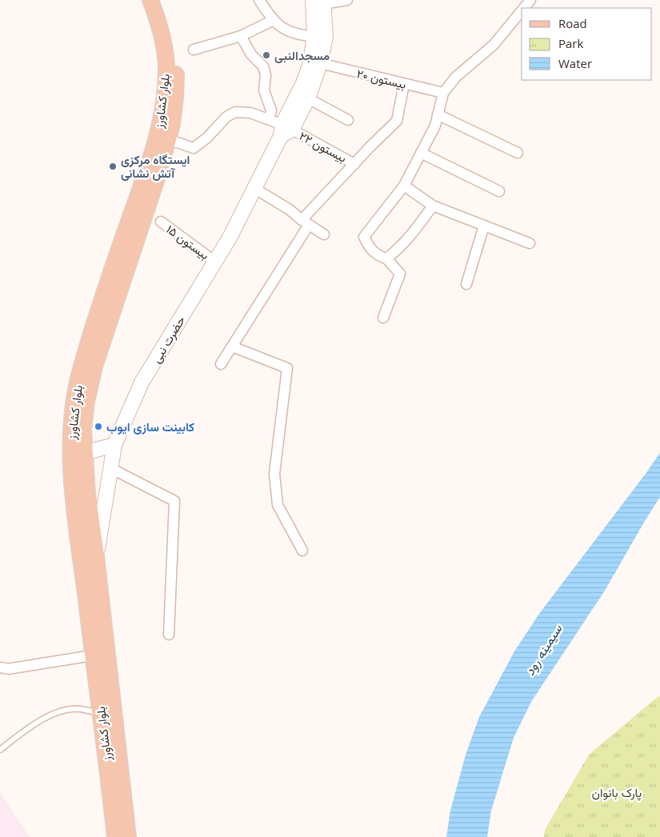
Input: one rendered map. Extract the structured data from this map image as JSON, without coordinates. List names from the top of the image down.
{
  "streets": {
    "main road": ["بلوار کشاورز"],
    "street": [
      "بیستون ۲۰",
      "بیستون ۲۲",
      "بیستون ۱۵",
      "حضرت نبی"
    ]
  },
  "crossings": [
    ["بلوار کشاورز", "بیستون ۲۲"],
    ["بلوار کشاورز", "حضرت نبی"],
    ["بیستون ۲۲", "حضرت نبی"],
    ["بیستون ۱۵", "حضرت نبی"]
  ],
  "water": ["سیمینه رود"],
  "parks": ["پارک بانوان"],
  "places": ["مسجدالنبی", "ایستگاه مرکزی آتش نشانی", "کابینت سازی ایوب"],
  "legend": ["Road", "Park", "Water"]
}
